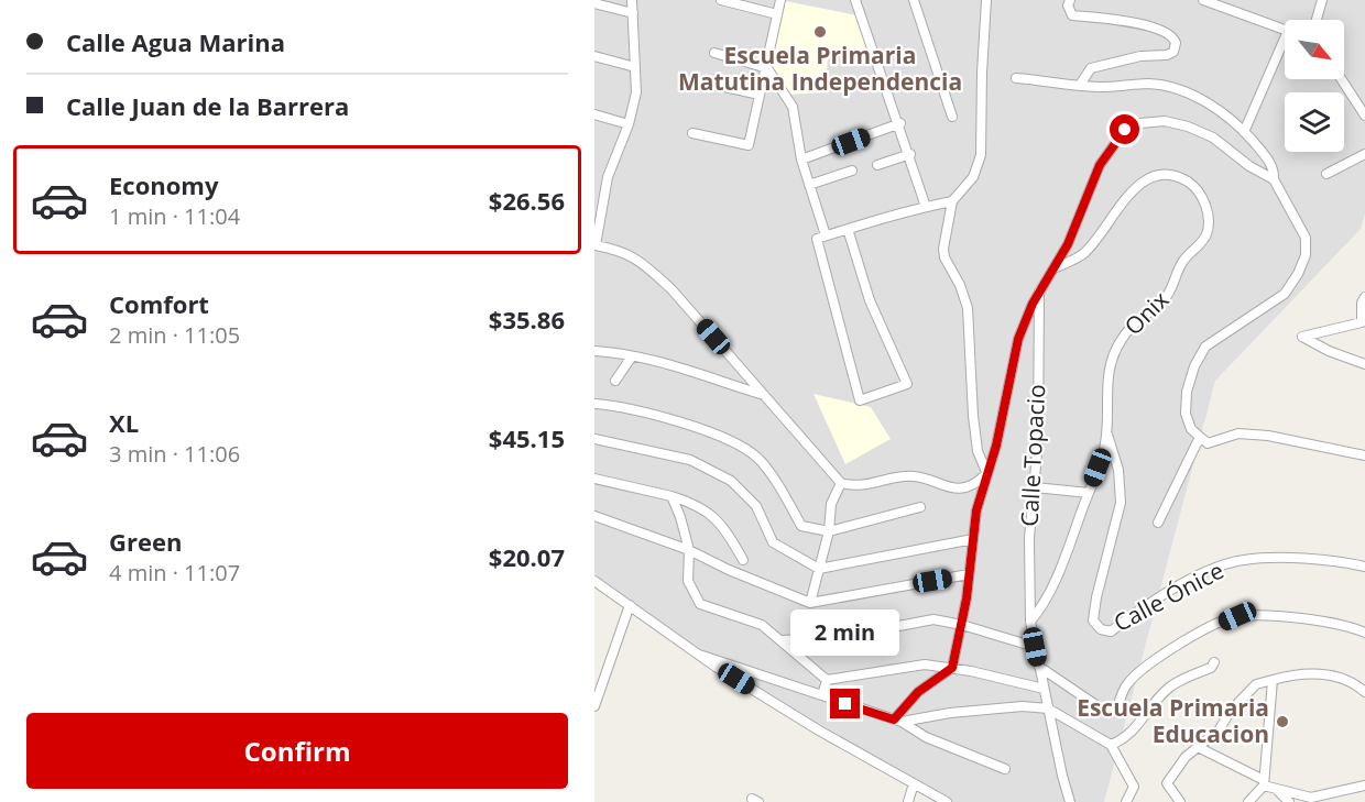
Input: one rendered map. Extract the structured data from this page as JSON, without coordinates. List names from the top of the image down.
{
  "streets": {
    "street": ["Onix", "Calle Topacio", "Calle Ónice"]
  },
  "crossings": [
    ["Onix", "Calle Topacio"],
    ["Onix", "Calle Ónice"]
  ],
  "places": ["Escuela Primaria Matutina Independencia", "Escuela Primaria Educacion"],
  "north": "bottom right",
  "page": {
    "banner": ["Calle Agua Marina", "Calle Juan de la Barrera"],
    "list": [
      {
        "name": "Economy",
        "note": "1 min · 11:04",
        "value": "$26.56"
      },
      {
        "name": "Comfort",
        "note": "2 min · 11:05",
        "value": "$35.86"
      },
      {
        "name": "XL",
        "note": "3 min · 11:06",
        "value": "$45.15"
      },
      {
        "name": "Green",
        "note": "4 min · 11:07",
        "value": "$20.07"
      }
    ],
    "bubble": "2 min",
    "buttons": "Confirm"
  }
}
